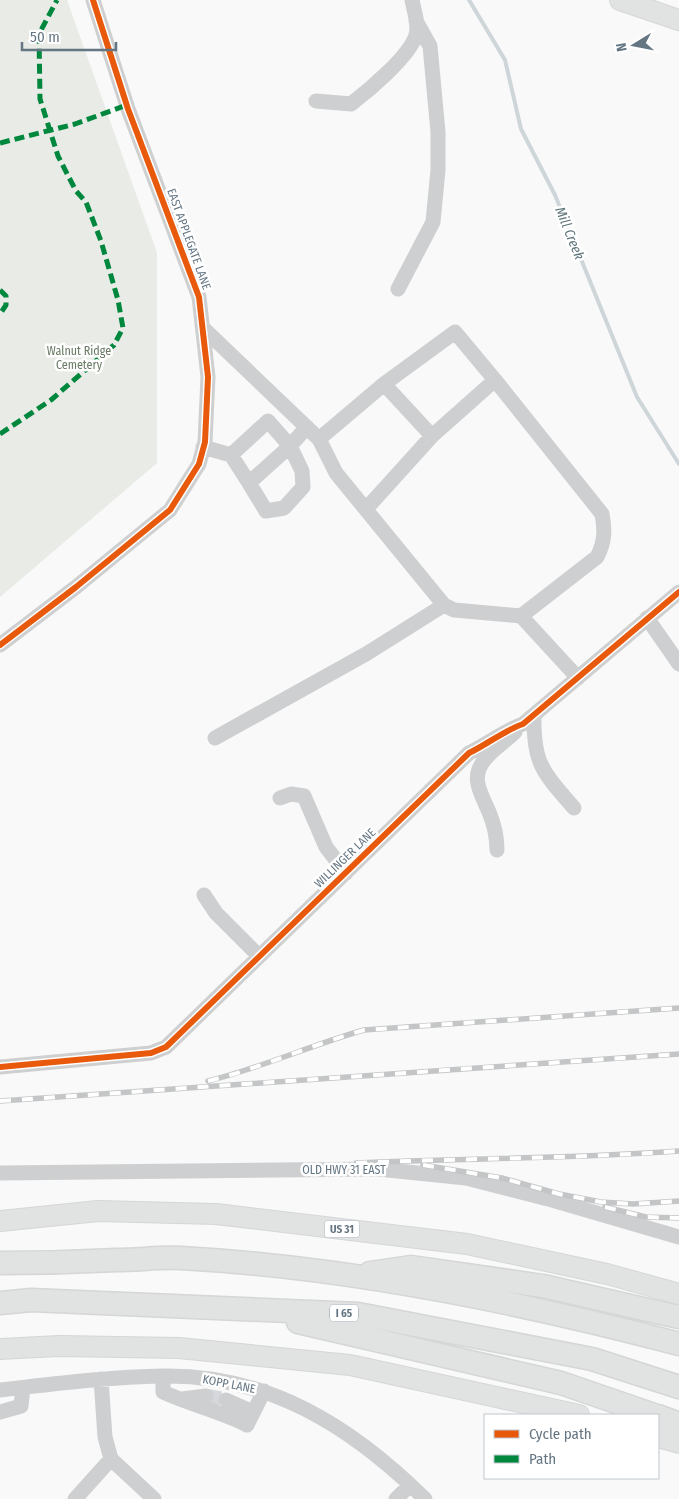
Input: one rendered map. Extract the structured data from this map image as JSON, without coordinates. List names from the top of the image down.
{
  "streets": {
    "highway": ["I 65"],
    "main road": ["US 31"],
    "street": [
      "EAST APPLEGATE LANE",
      "WILLINGER LANE",
      "OLD HWY 31 EAST",
      "KOPP LANE"
    ]
  },
  "water": ["Mill Creek"],
  "parks": ["Walnut Ridge Cemetery"],
  "legend": ["Cycle path", "Path"],
  "scale_bar": "50 m",
  "north": "left"
}
